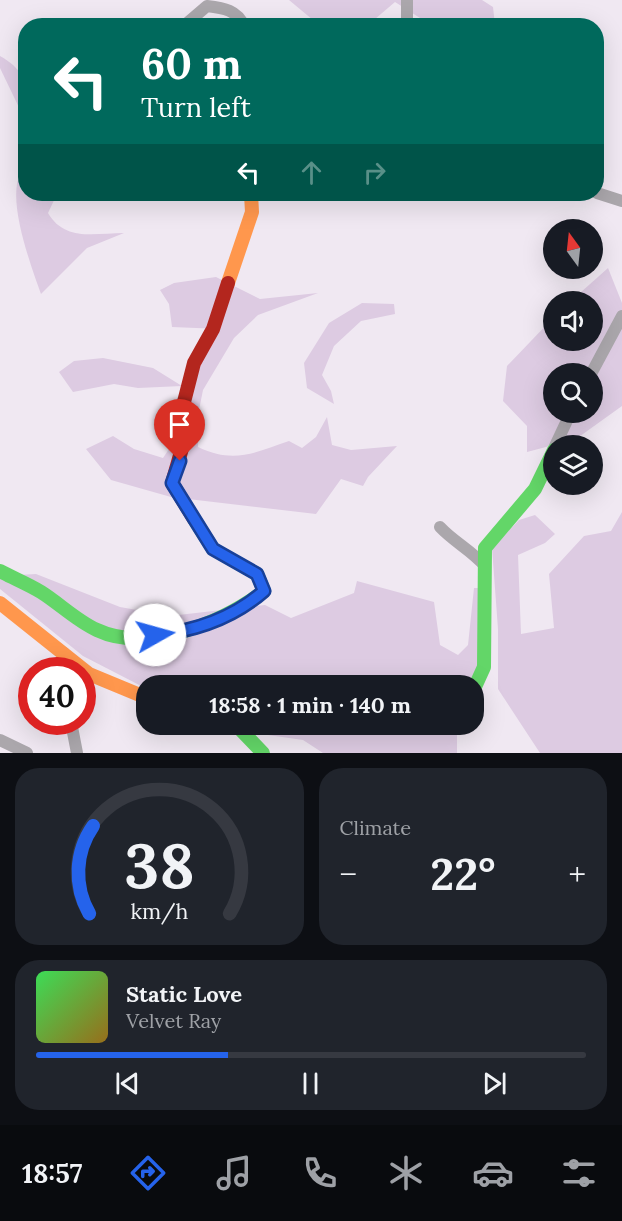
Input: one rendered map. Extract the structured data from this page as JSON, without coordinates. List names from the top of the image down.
{
  "north": "top",
  "page": {
    "turn": ["60 m", "Turn left"],
    "limit": "40",
    "trip": "18:58 · 1 min · 140 m",
    "tile": "Climate",
    "heat": ["−", "22°", "+"],
    "song": ["Static Love", "Velvet Ray"],
    "tabs": "18:57",
    "gauge": ["38", "km/h"]
  }
}
